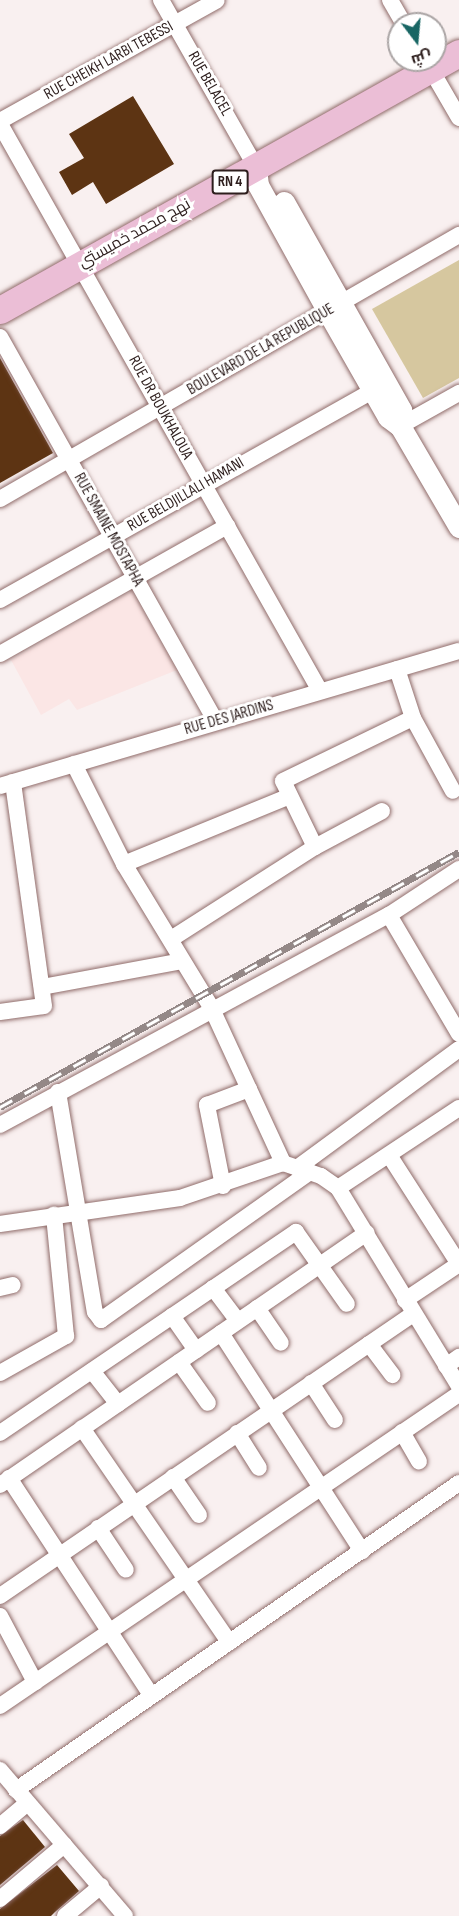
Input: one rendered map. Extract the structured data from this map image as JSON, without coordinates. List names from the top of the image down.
{
  "streets": {
    "main road": ["RN 4", "نهج محمد خميستي"],
    "street": [
      "RUE CHEIKH LARBI TEBESSI",
      "RUE BELACEL",
      "BOULEVARD DE LA REPUBLIQUE",
      "RUE DR BOUKHALOUA",
      "RUE BELDJILLALI HAMANI",
      "RUE SMAINE MOSTAPHA",
      "RUE DES JARDINS"
    ]
  },
  "crossings": [
    ["RUE CHEIKH LARBI TEBESSI", "RUE BELACEL"],
    ["RUE CHEIKH LARBI TEBESSI", "RUE DR BOUKHALOUA"],
    ["RUE BELACEL", "نهج محمد خميستي"],
    ["نهج محمد خميستي", "RUE DR BOUKHALOUA"],
    ["BOULEVARD DE LA REPUBLIQUE", "RUE DR BOUKHALOUA"],
    ["BOULEVARD DE LA REPUBLIQUE", "RUE SMAINE MOSTAPHA"],
    ["RUE DR BOUKHALOUA", "RUE BELDJILLALI HAMANI"],
    ["RUE DR BOUKHALOUA", "RUE DES JARDINS"],
    ["RUE BELDJILLALI HAMANI", "RUE SMAINE MOSTAPHA"],
    ["RUE SMAINE MOSTAPHA", "RUE DES JARDINS"]
  ],
  "north": "bottom"
}
